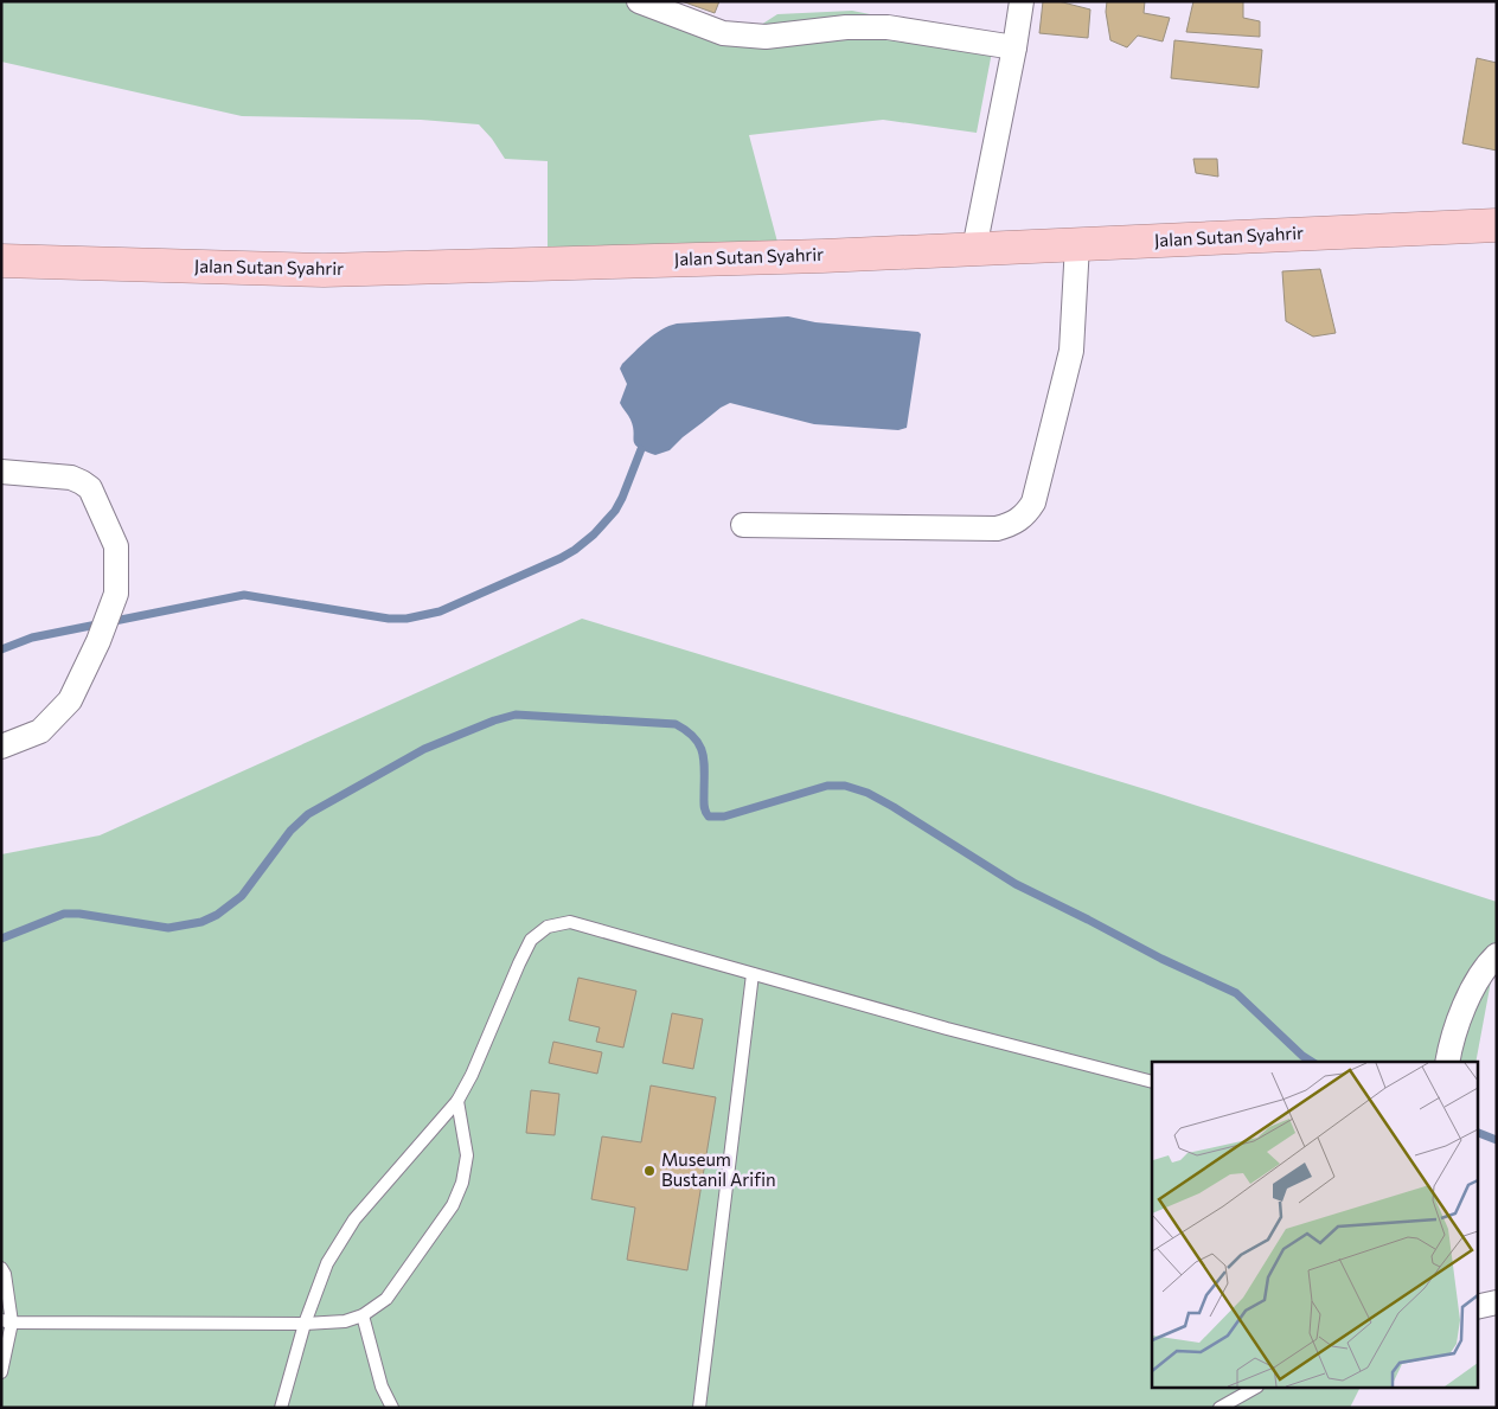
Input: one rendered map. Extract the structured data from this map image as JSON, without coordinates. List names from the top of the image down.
{
  "streets": {
    "highway": ["Jalan Sutan Syahrir"]
  },
  "places": ["Museum Bustanil Arifin"]
}
